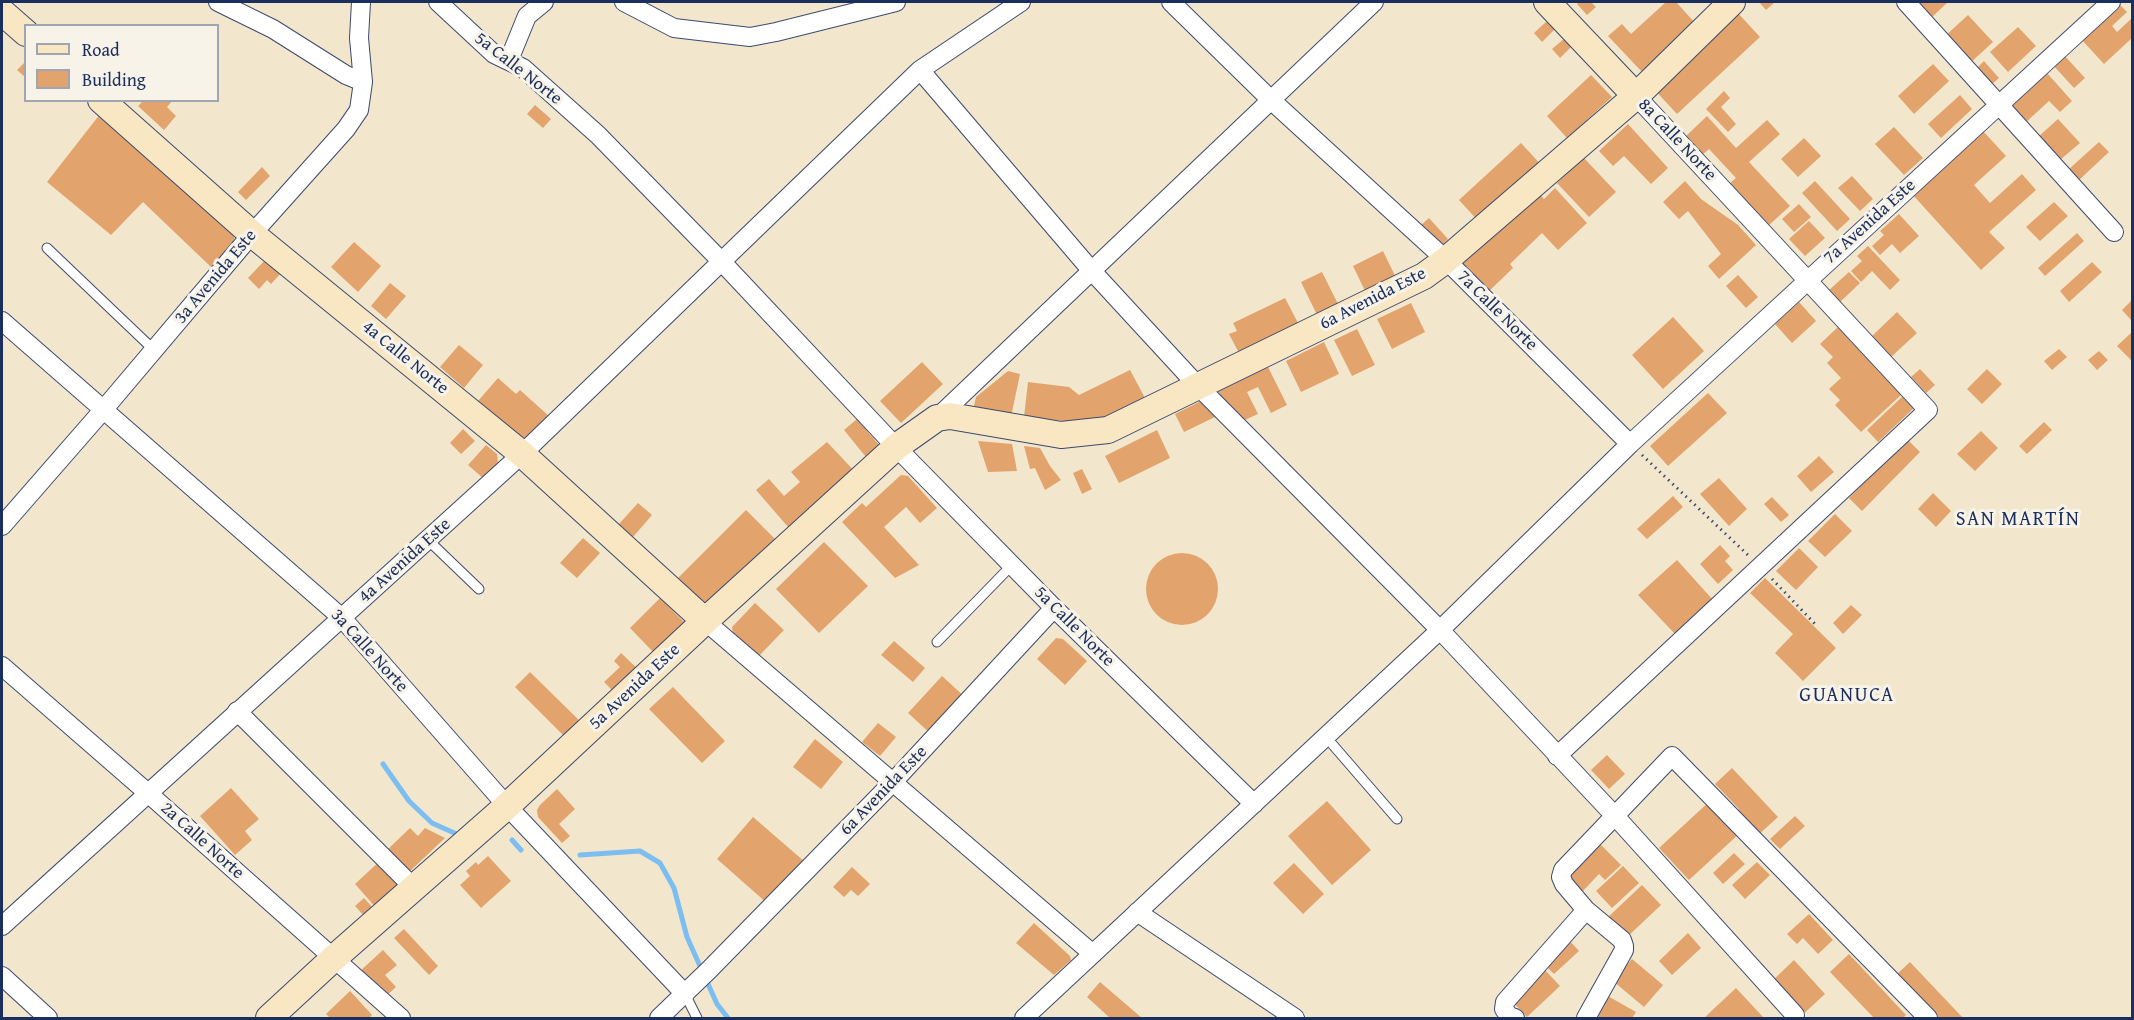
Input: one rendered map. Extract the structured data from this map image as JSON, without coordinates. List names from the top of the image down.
{
  "streets": {
    "street": [
      "5a Calle Norte",
      "8a Calle Norte",
      "7a Avenida Este",
      "3a Avenida Este",
      "6a Avenida Este",
      "7a Calle Norte",
      "4a Calle Norte",
      "4a Avenida Este",
      "3a Calle Norte",
      "5a Avenida Este",
      "2a Calle Norte"
    ]
  },
  "crossings": [
    ["5a Calle Norte", "7a Avenida Este"],
    ["5a Calle Norte", "6a Avenida Este"],
    ["5a Calle Norte", "4a Avenida Este"],
    ["5a Calle Norte", "5a Avenida Este"],
    ["8a Calle Norte", "7a Avenida Este"],
    ["8a Calle Norte", "6a Avenida Este"],
    ["7a Avenida Este", "7a Calle Norte"],
    ["3a Avenida Este", "4a Calle Norte"],
    ["3a Avenida Este", "3a Calle Norte"],
    ["6a Avenida Este", "7a Calle Norte"],
    ["6a Avenida Este", "3a Calle Norte"],
    ["6a Avenida Este", "5a Avenida Este"],
    ["4a Calle Norte", "4a Avenida Este"],
    ["4a Calle Norte", "5a Avenida Este"],
    ["4a Avenida Este", "3a Calle Norte"],
    ["4a Avenida Este", "2a Calle Norte"],
    ["3a Calle Norte", "5a Avenida Este"],
    ["5a Avenida Este", "2a Calle Norte"]
  ],
  "districts": ["SAN MARTÍN", "GUANUCA"],
  "legend": ["Road", "Building"]
}
